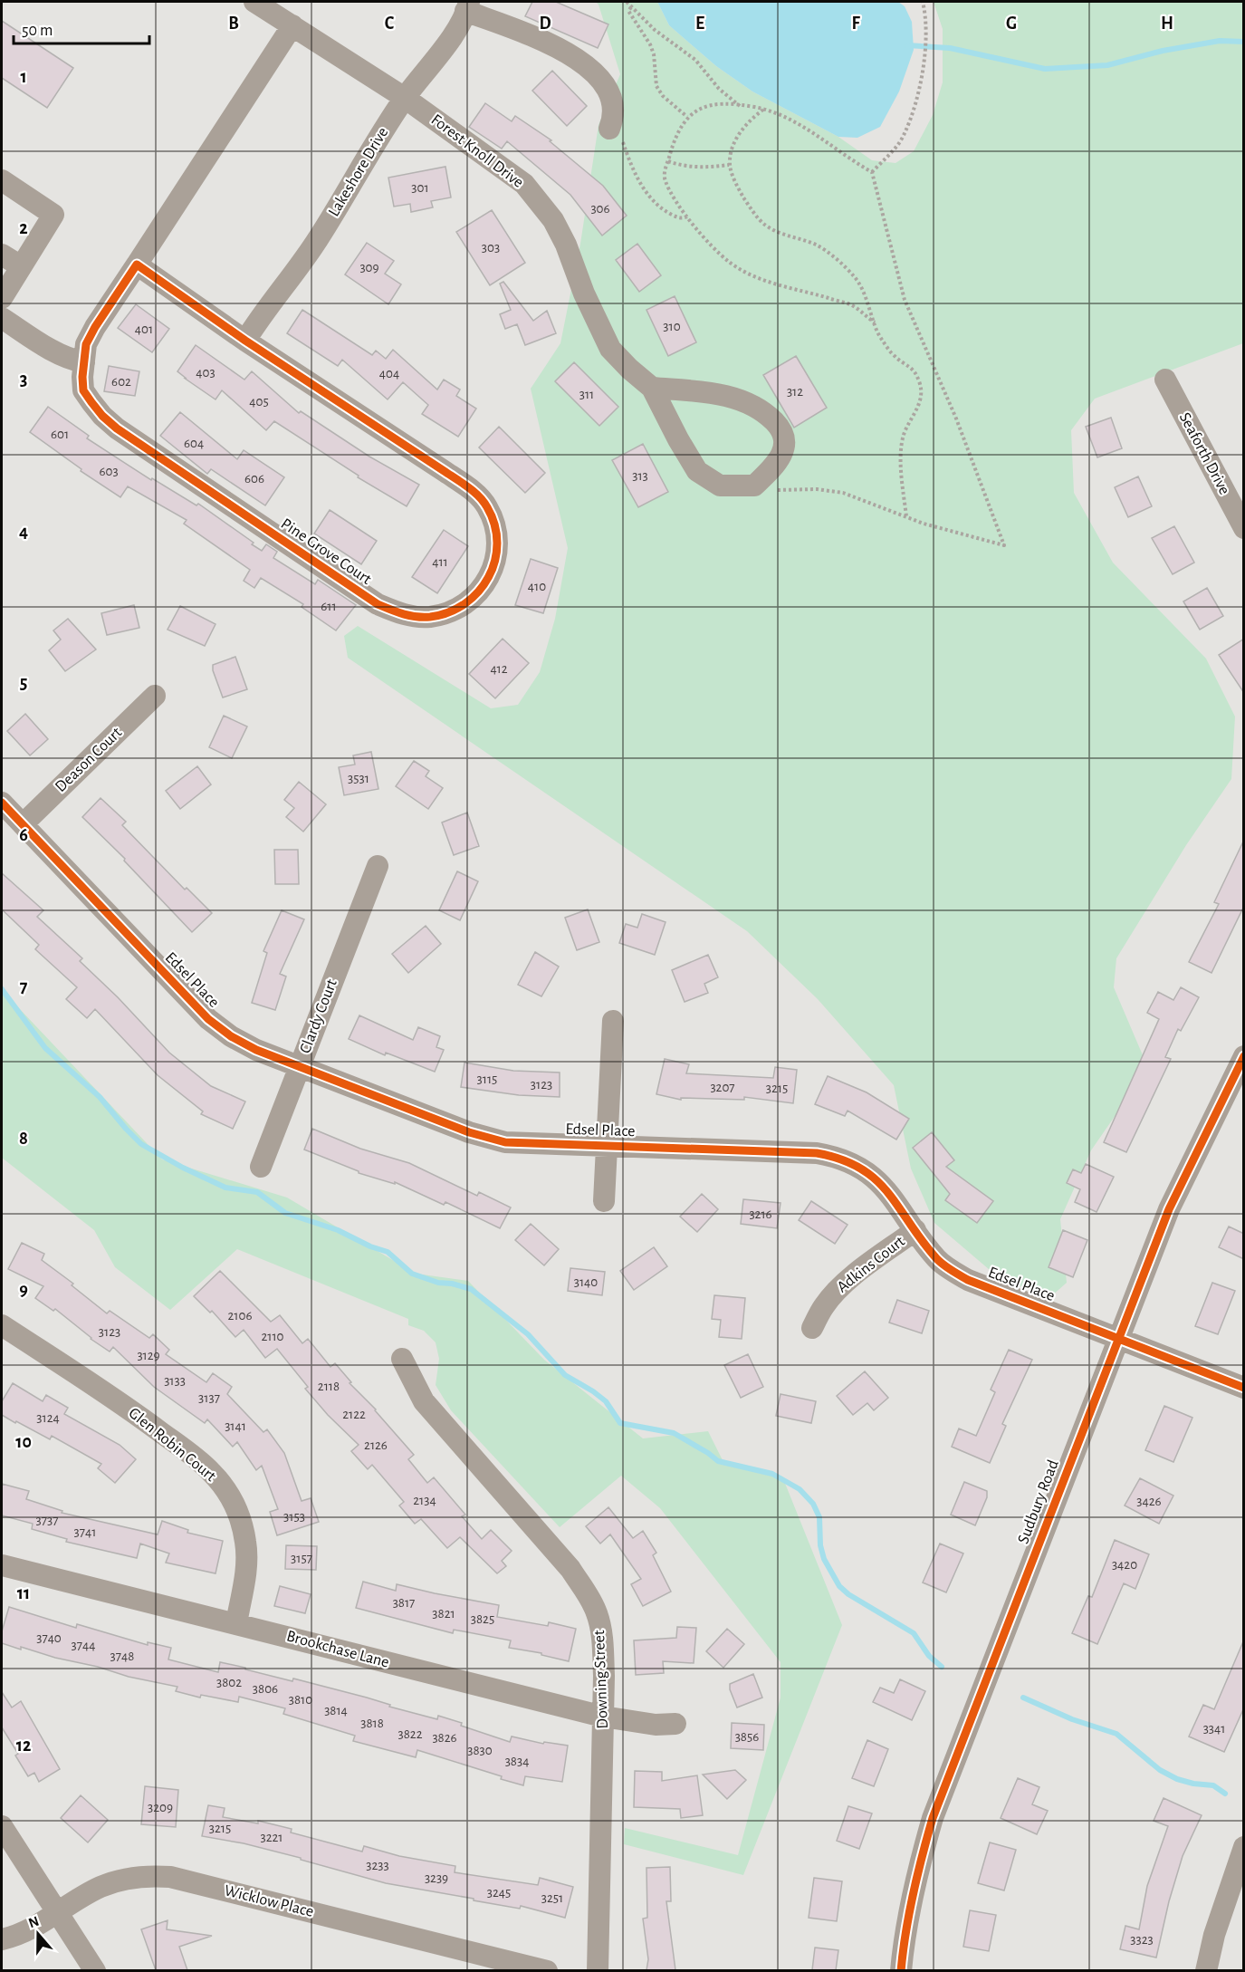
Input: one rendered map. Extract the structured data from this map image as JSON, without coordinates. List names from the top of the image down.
{
  "streets": {
    "street": [
      "Forest Knoll Drive",
      "Lakeshore Drive",
      "Seaforth Drive",
      "Pine Grove Court",
      "Deason Court",
      "Edsel Place",
      "Clardy Court",
      "Adkins Court",
      "Glen Robin Court",
      "Sudbury Road",
      "Brookchase Lane",
      "Downing Street",
      "Wicklow Place"
    ]
  },
  "crossings": [
    ["Forest Knoll Drive", "Lakeshore Drive"],
    ["Lakeshore Drive", "Pine Grove Court"],
    ["Deason Court", "Edsel Place"],
    ["Edsel Place", "Clardy Court"],
    ["Edsel Place", "Adkins Court"],
    ["Edsel Place", "Sudbury Road"],
    ["Glen Robin Court", "Brookchase Lane"],
    ["Brookchase Lane", "Downing Street"]
  ],
  "house_numbers": [
    "301",
    "306",
    "303",
    "309",
    "310",
    "401",
    "403",
    "404",
    "602",
    "312",
    "311",
    "405",
    "601",
    "604",
    "603",
    "313",
    "606",
    "411",
    "410",
    "611",
    "412",
    "3531",
    "3115",
    "3123",
    "3207",
    "3215",
    "3216",
    "3140",
    "2106",
    "3123",
    "2110",
    "3129",
    "3133",
    "2118",
    "3137",
    "2122",
    "3124",
    "3141",
    "2126",
    "2134",
    "3426",
    "3153",
    "3737",
    "3741",
    "3157",
    "3420",
    "3817",
    "3821",
    "3825",
    "3740",
    "3744",
    "3748",
    "3802",
    "3806",
    "3810",
    "3814",
    "3818",
    "3341",
    "3822",
    "3856",
    "3826",
    "3830",
    "3834",
    "3209",
    "3215",
    "3221",
    "3233",
    "3239",
    "3245",
    "3251",
    "3323"
  ],
  "scale_bar": "50 m",
  "north": "top",
  "grid": {
    "columns": [
      "B",
      "C",
      "D",
      "E",
      "F",
      "G",
      "H"
    ],
    "rows": [
      "1",
      "2",
      "3",
      "4",
      "5",
      "6",
      "7",
      "8",
      "9",
      "10",
      "11",
      "12"
    ]
  }
}
